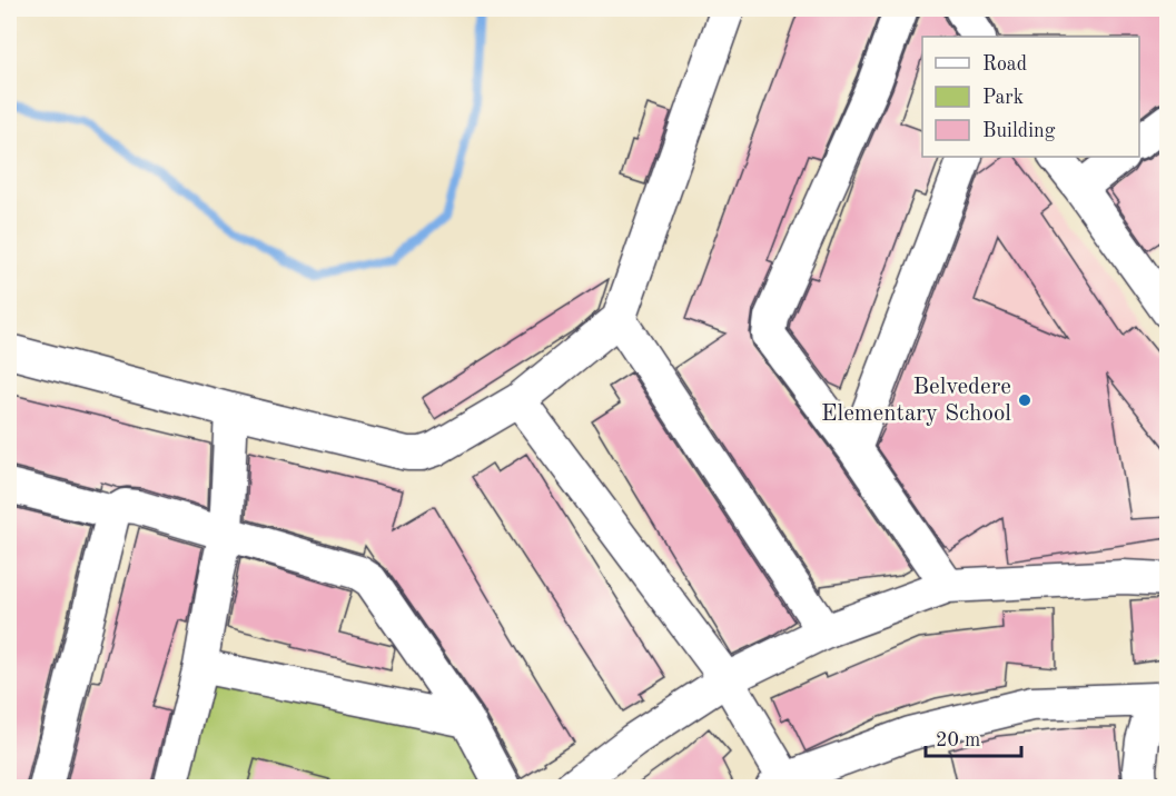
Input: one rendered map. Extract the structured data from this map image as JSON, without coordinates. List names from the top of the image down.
{
  "places": ["Belvedere Elementary School"],
  "legend": ["Road", "Park", "Building"],
  "scale_bar": "20 m"
}
